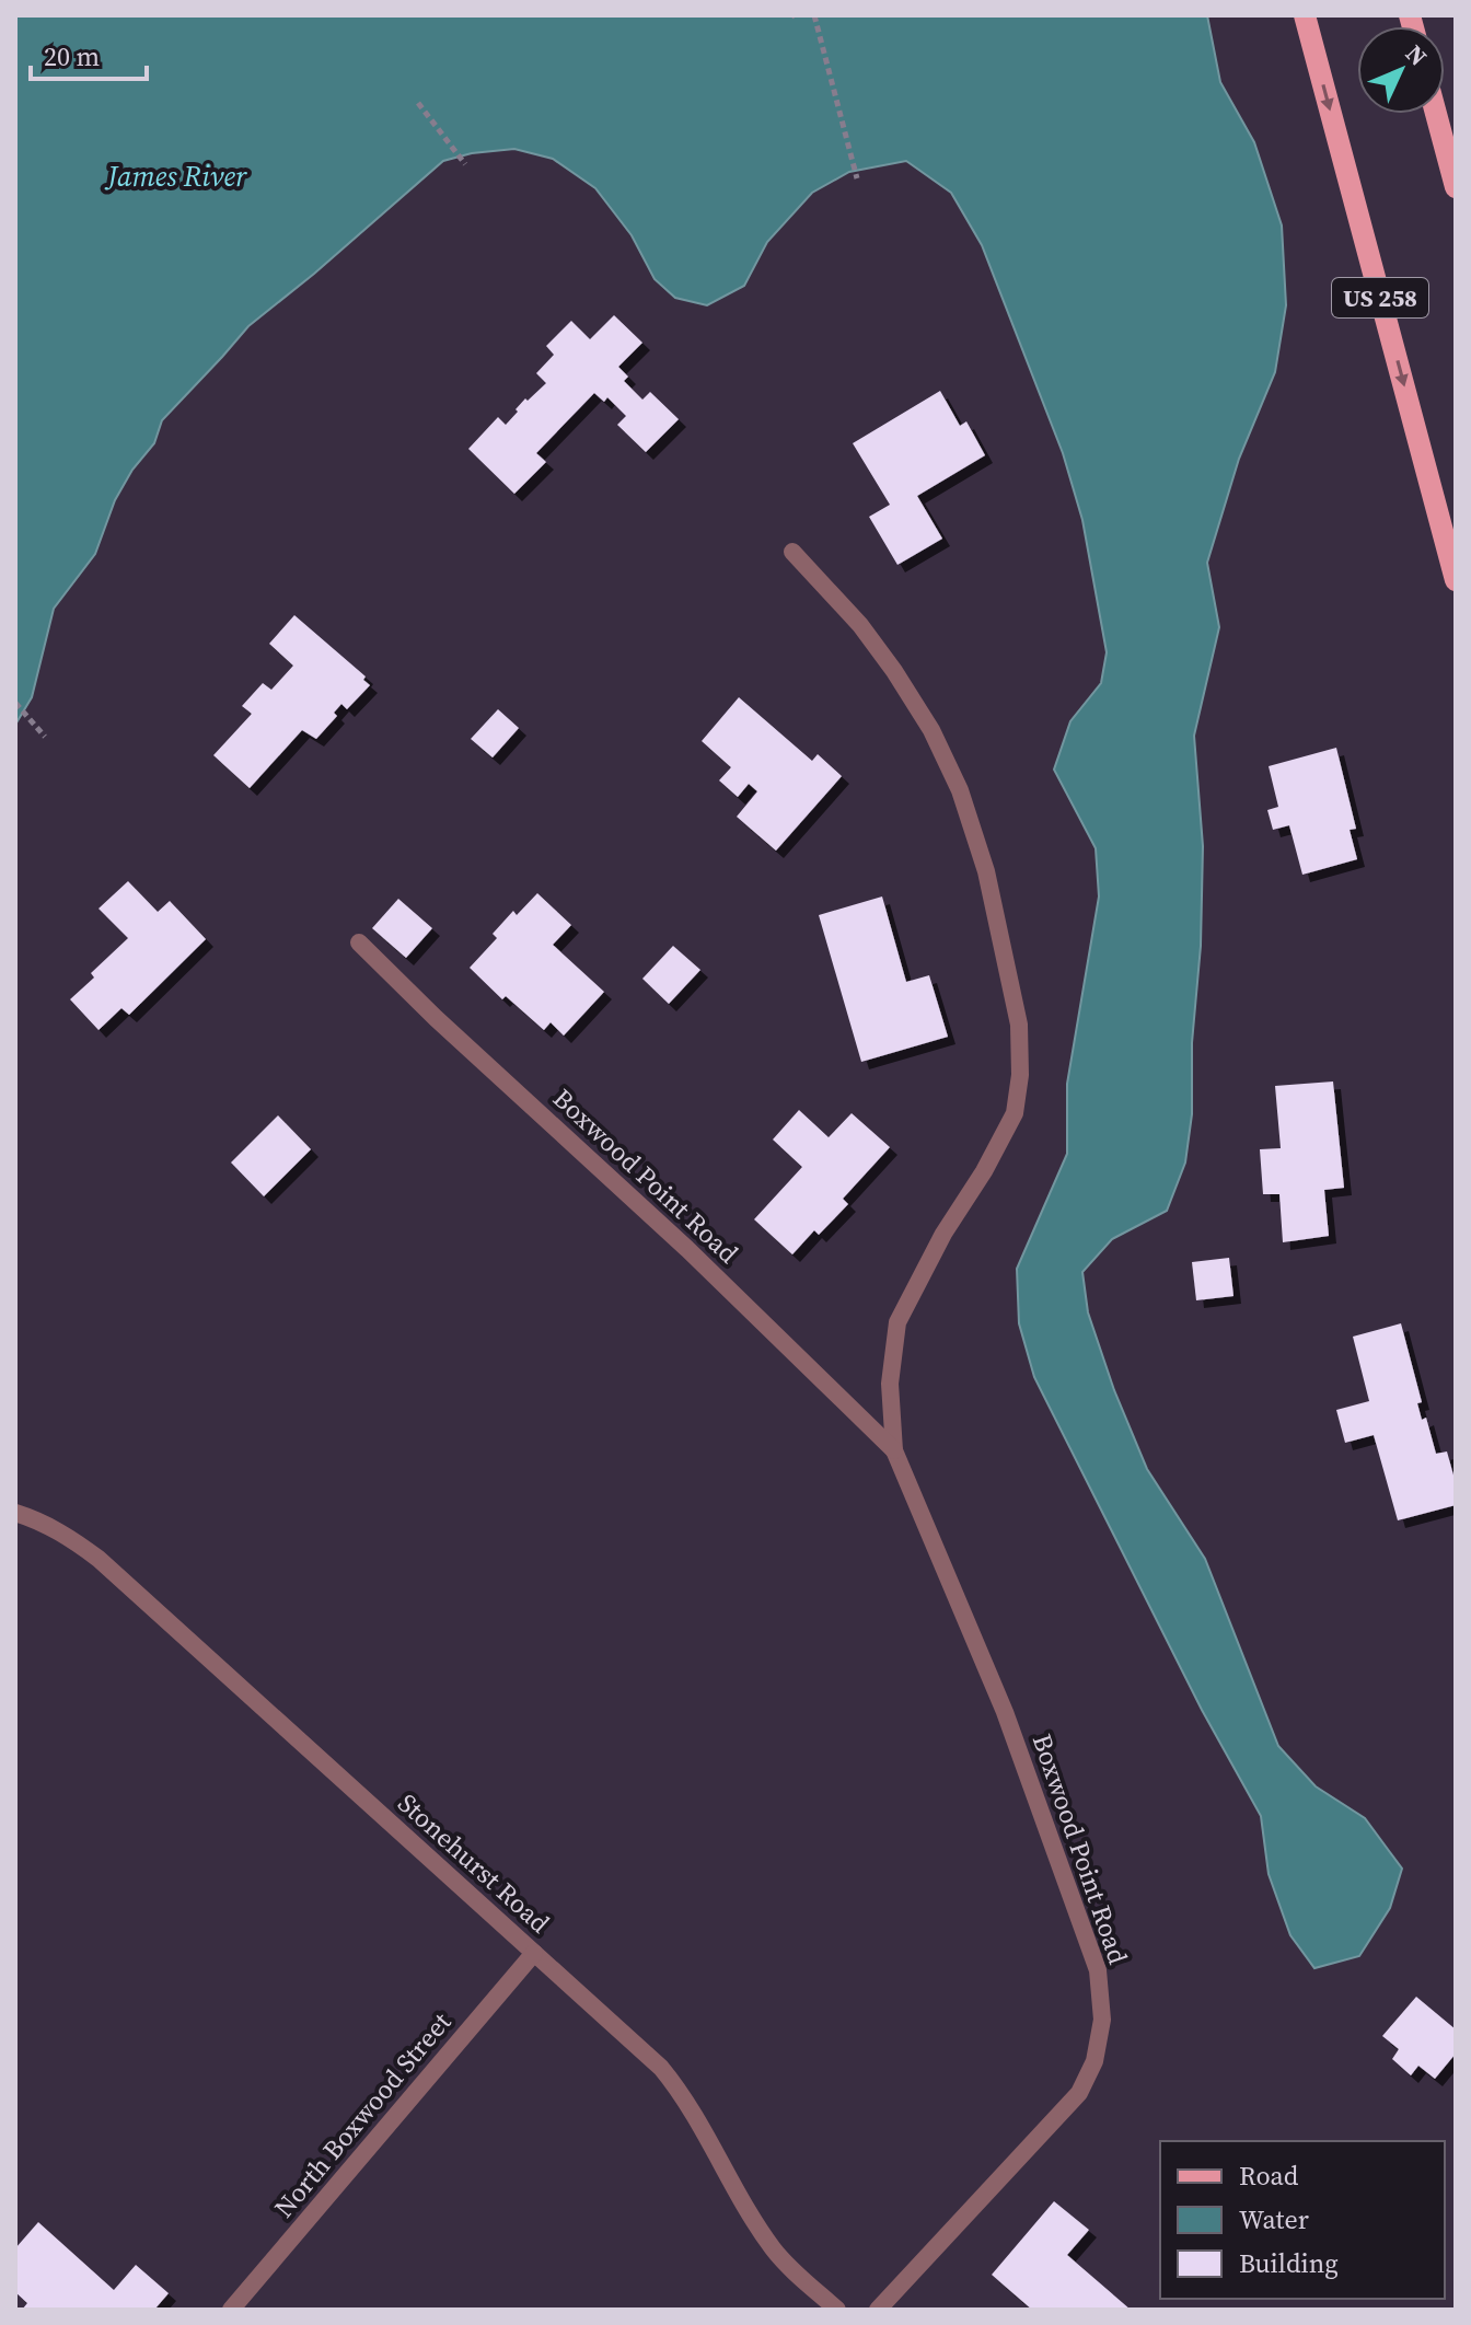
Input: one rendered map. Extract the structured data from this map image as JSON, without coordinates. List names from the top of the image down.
{
  "streets": {
    "main road": ["US 258"],
    "street": ["Boxwood Point Road", "Stonehurst Road", "North Boxwood Street"]
  },
  "crossings": [
    ["Stonehurst Road", "North Boxwood Street"]
  ],
  "water": ["James River"],
  "legend": ["Road", "Water", "Building"],
  "scale_bar": "20 m",
  "north": "top right"
}
